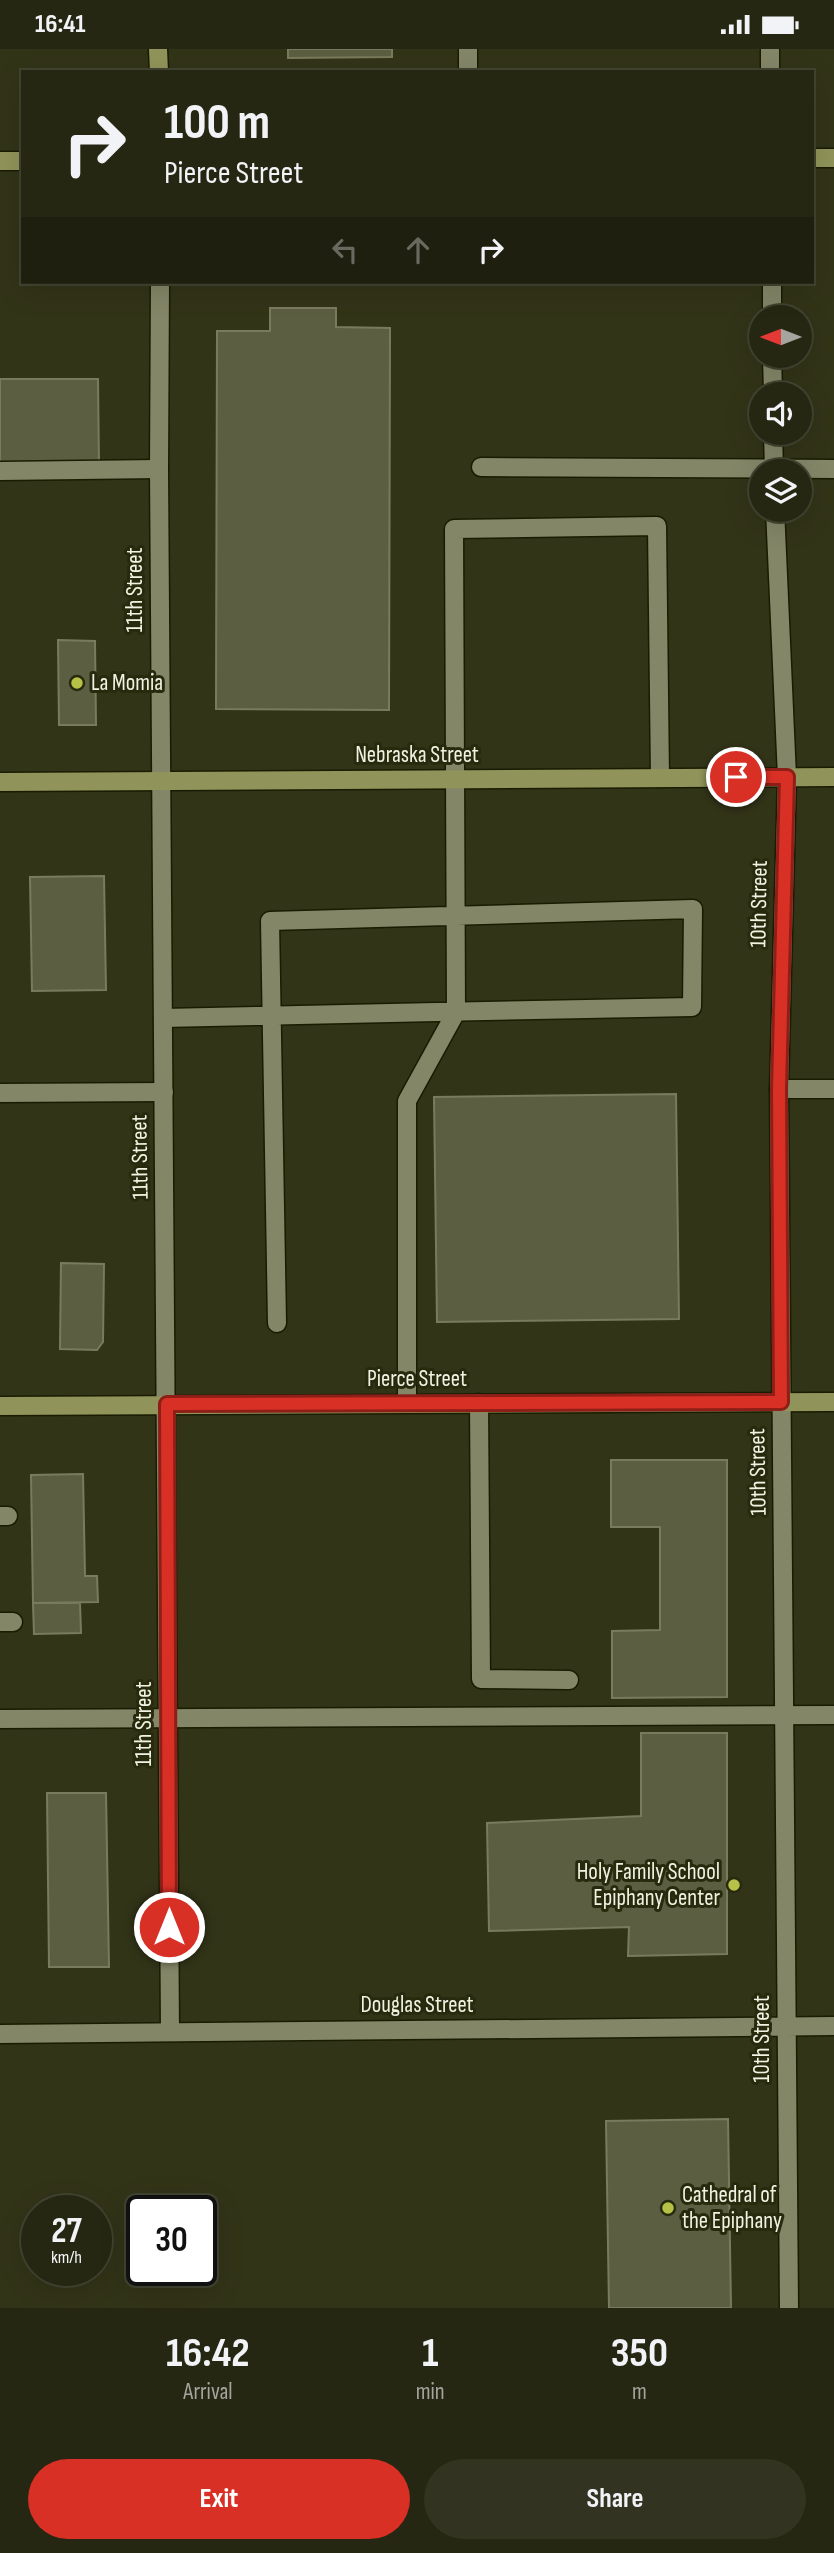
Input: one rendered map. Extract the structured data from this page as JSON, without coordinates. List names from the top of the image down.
{
  "streets": {
    "main road": ["Nebraska Street", "Pierce Street"],
    "street": ["11th Street", "10th Street", "Douglas Street"]
  },
  "crossings": [
    ["11th Street", "Nebraska Street"],
    ["11th Street", "Pierce Street"],
    ["11th Street", "Douglas Street"],
    ["Nebraska Street", "10th Street"],
    ["10th Street", "Pierce Street"],
    ["10th Street", "Douglas Street"]
  ],
  "places": ["La Momia", "Holy Family School Epiphany Center", "Cathedral of the Epiphany"],
  "north": "left",
  "page": {
    "status": "16:41",
    "turn": ["100 m", "Pierce Street"],
    "speed": "27 km/h",
    "limit": "30",
    "eta": [
      "16:42",
      "Arrival",
      "1",
      "min",
      "350",
      "m"
    ],
    "buttons": ["Exit", "Share"]
  }
}
